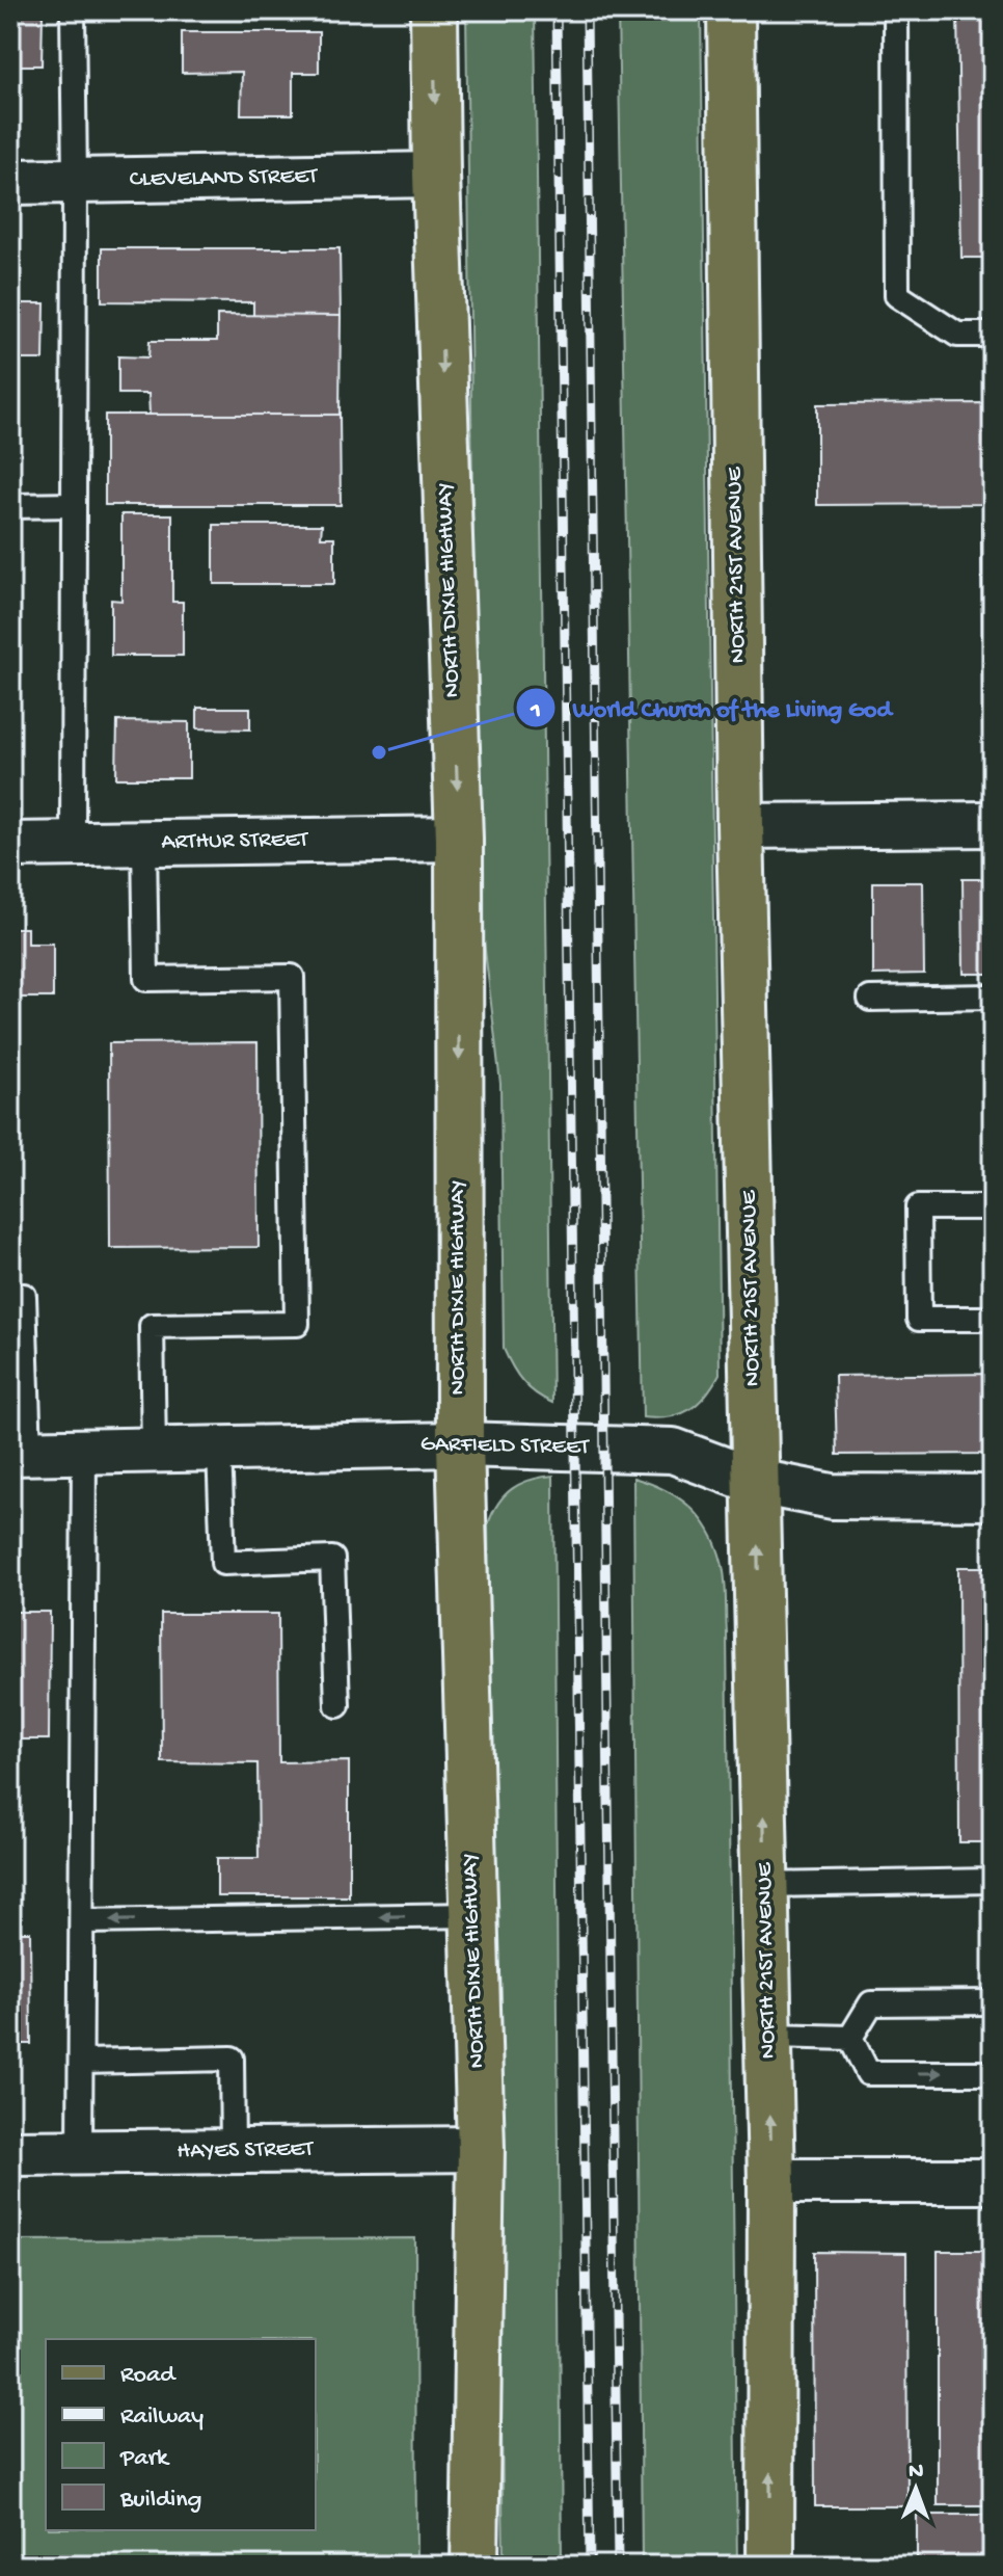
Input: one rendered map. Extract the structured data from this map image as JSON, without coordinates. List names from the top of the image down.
{
  "streets": {
    "main road": ["NORTH 21ST AVENUE", "NORTH DIXIE HIGHWAY"],
    "street": [
      "CLEVELAND STREET",
      "ARTHUR STREET",
      "GARFIELD STREET",
      "HAYES STREET"
    ]
  },
  "crossings": [
    ["CLEVELAND STREET", "NORTH DIXIE HIGHWAY"],
    ["NORTH 21ST AVENUE", "GARFIELD STREET"],
    ["NORTH DIXIE HIGHWAY", "ARTHUR STREET"],
    ["NORTH DIXIE HIGHWAY", "GARFIELD STREET"],
    ["NORTH DIXIE HIGHWAY", "HAYES STREET"]
  ],
  "one_way": ["NORTH 21ST AVENUE", "NORTH DIXIE HIGHWAY"],
  "places": ["World Church of the Living God"],
  "legend": [
    "Road",
    "Railway",
    "Park",
    "Building"
  ],
  "north": "top"
}
